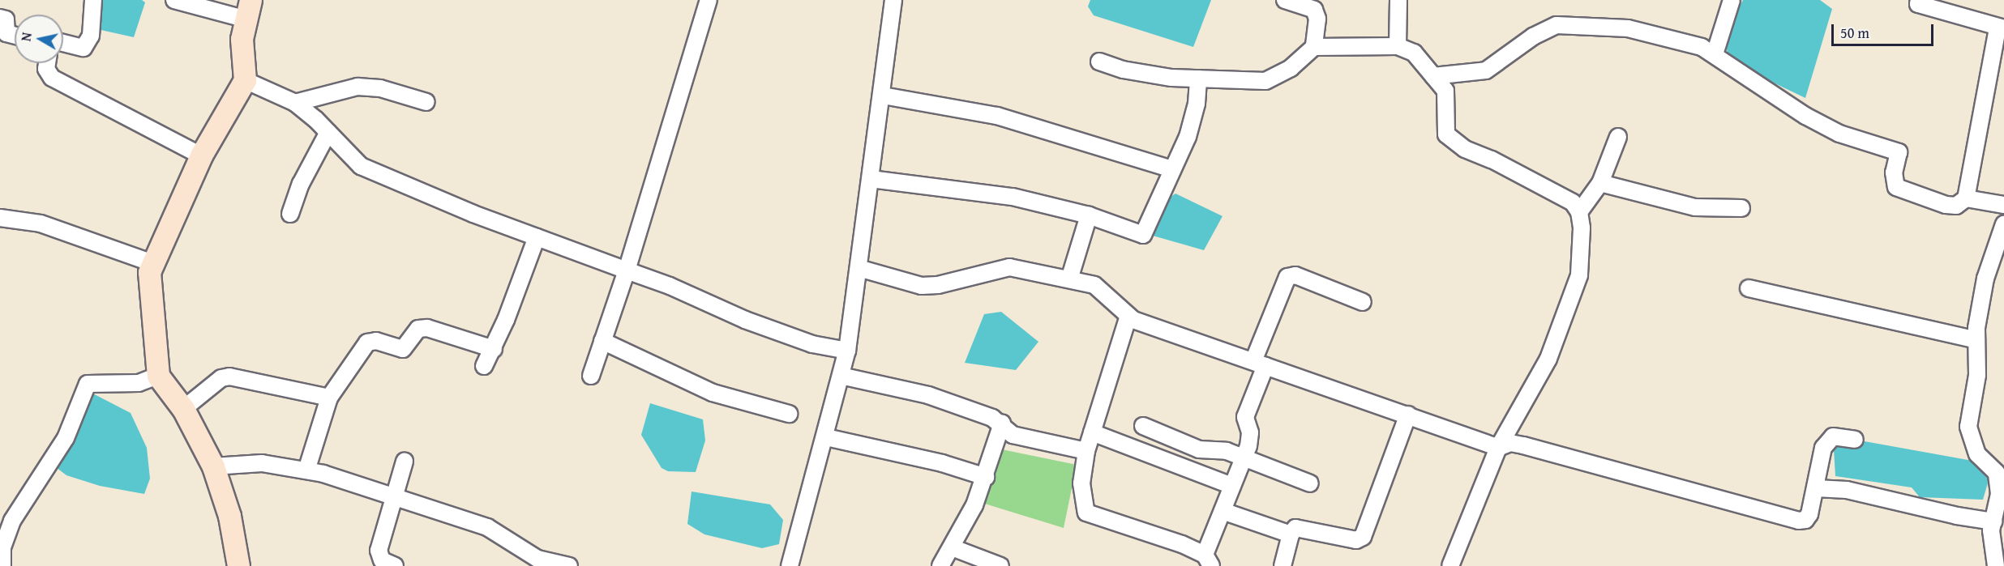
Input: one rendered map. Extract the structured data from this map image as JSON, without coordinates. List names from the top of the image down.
{
  "scale_bar": "50 m",
  "north": "left"
}
